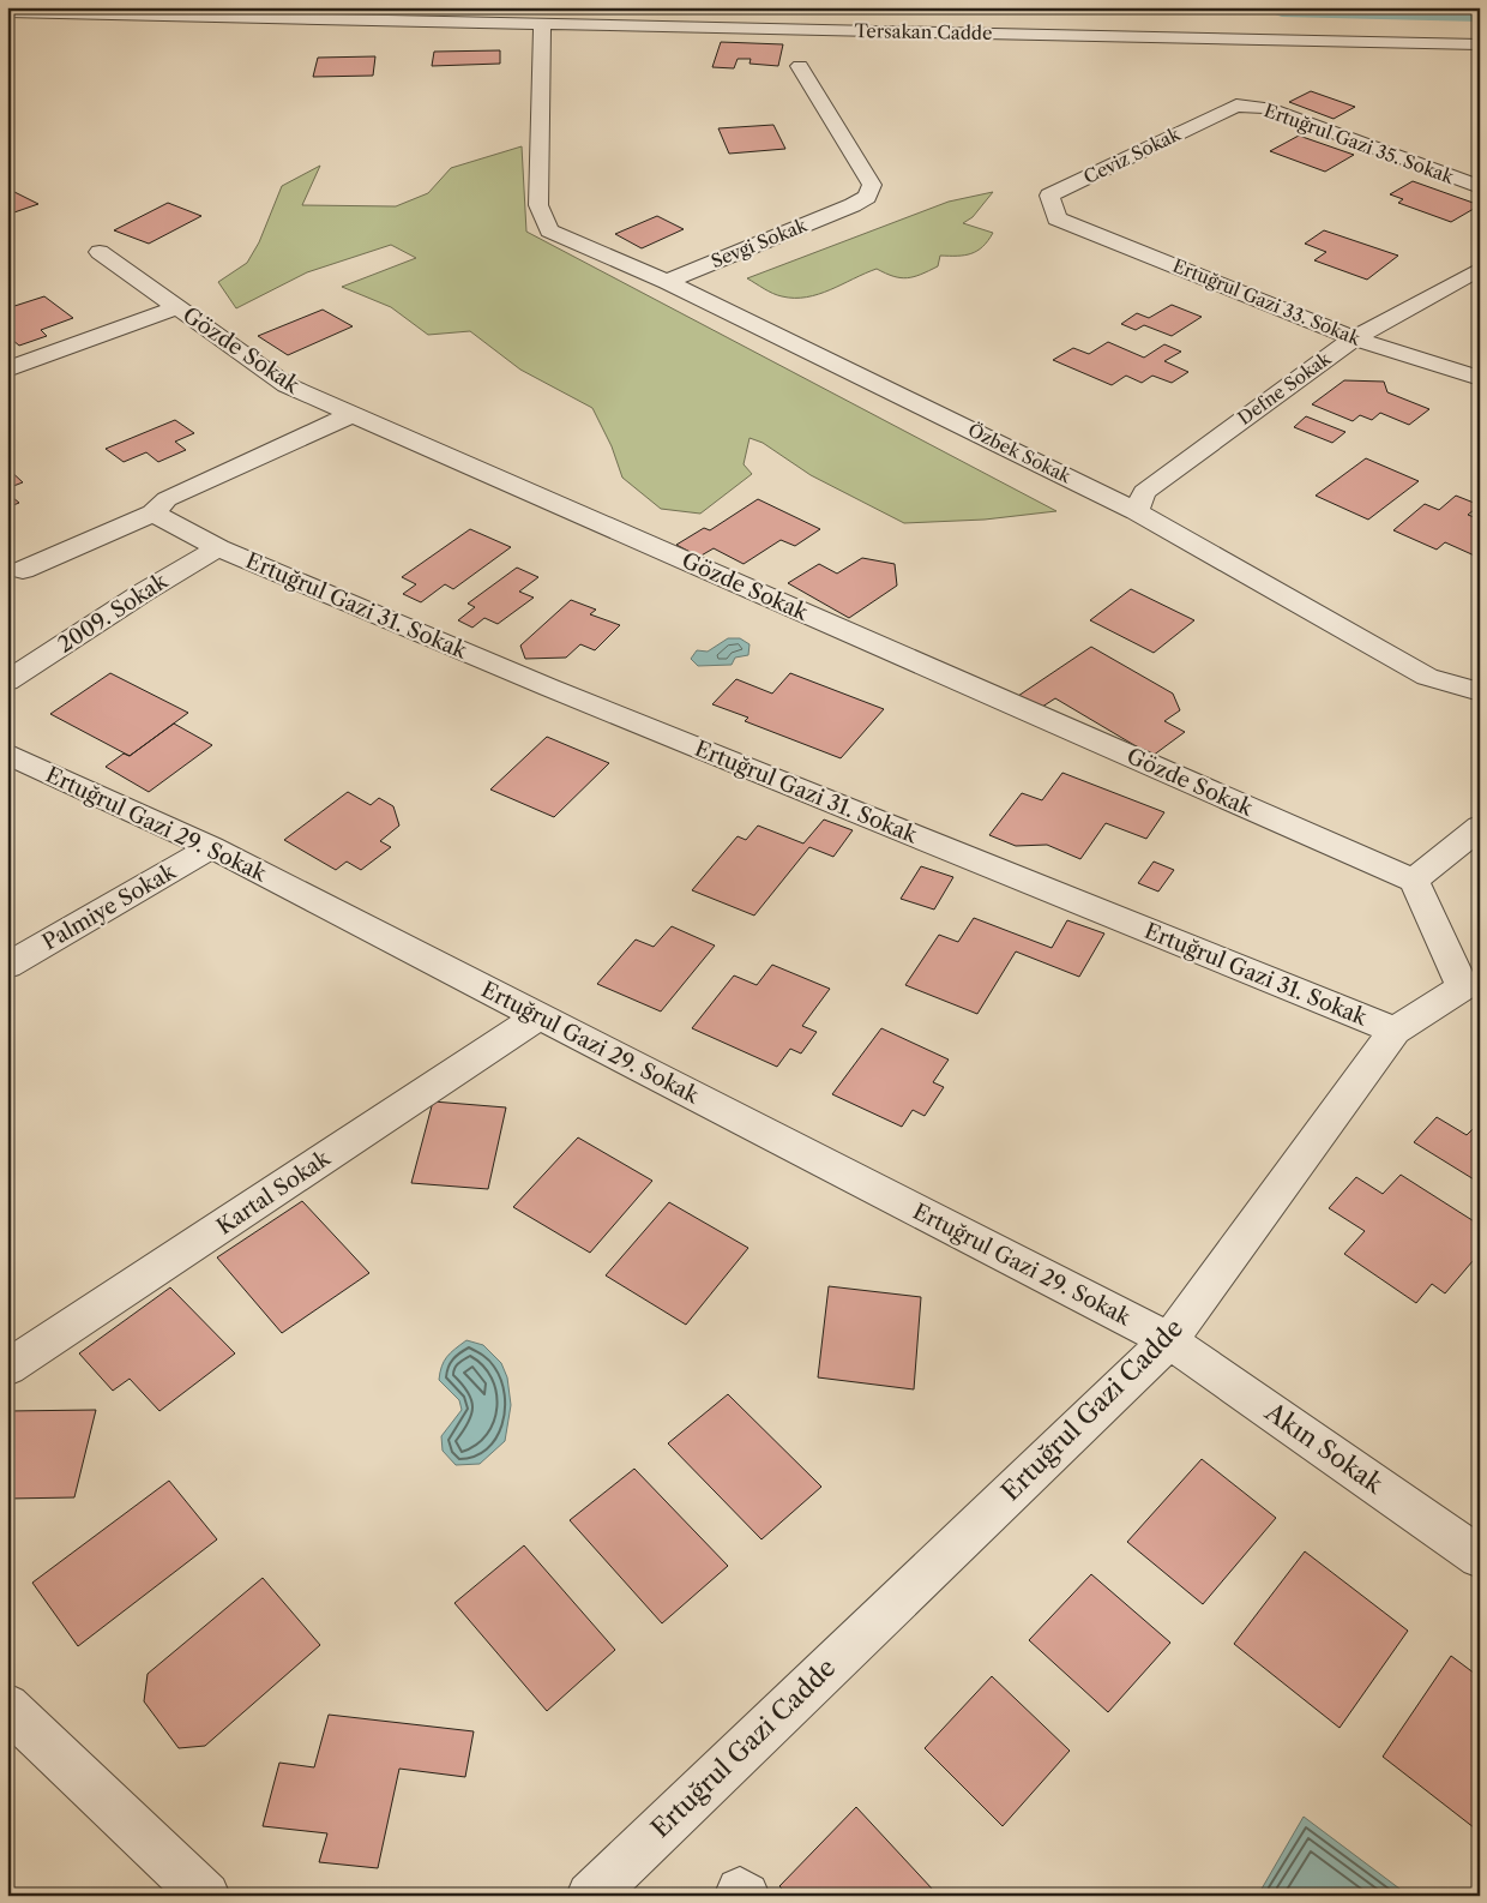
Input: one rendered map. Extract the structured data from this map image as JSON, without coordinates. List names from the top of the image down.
{
  "streets": {
    "street": [
      "Tersakan Cadde",
      "Ertuğrul Gazi 35. Sokak",
      "Ceviz Sokak",
      "Sevgi Sokak",
      "Ertuğrul Gazi 33. Sokak",
      "Gözde Sokak",
      "Defne Sokak",
      "Özbek Sokak",
      "Ertuğrul Gazi 31. Sokak",
      "2009. Sokak",
      "Ertuğrul Gazi 29. Sokak",
      "Palmiye Sokak",
      "Kartal Sokak",
      "Ertuğrul Gazi Cadde",
      "Akın Sokak"
    ]
  },
  "crossings": [
    ["Tersakan Cadde", "Özbek Sokak"],
    ["Ertuğrul Gazi 35. Sokak", "Ceviz Sokak"],
    ["Ceviz Sokak", "Ertuğrul Gazi 33. Sokak"],
    ["Sevgi Sokak", "Özbek Sokak"],
    ["Ertuğrul Gazi 33. Sokak", "Defne Sokak"],
    ["Gözde Sokak", "Ertuğrul Gazi Cadde"],
    ["Defne Sokak", "Özbek Sokak"],
    ["Ertuğrul Gazi 31. Sokak", "2009. Sokak"],
    ["Ertuğrul Gazi 31. Sokak", "Ertuğrul Gazi Cadde"],
    ["Ertuğrul Gazi 29. Sokak", "Palmiye Sokak"],
    ["Ertuğrul Gazi 29. Sokak", "Kartal Sokak"],
    ["Ertuğrul Gazi 29. Sokak", "Ertuğrul Gazi Cadde"],
    ["Ertuğrul Gazi 29. Sokak", "Akın Sokak"],
    ["Ertuğrul Gazi Cadde", "Akın Sokak"]
  ]
}
